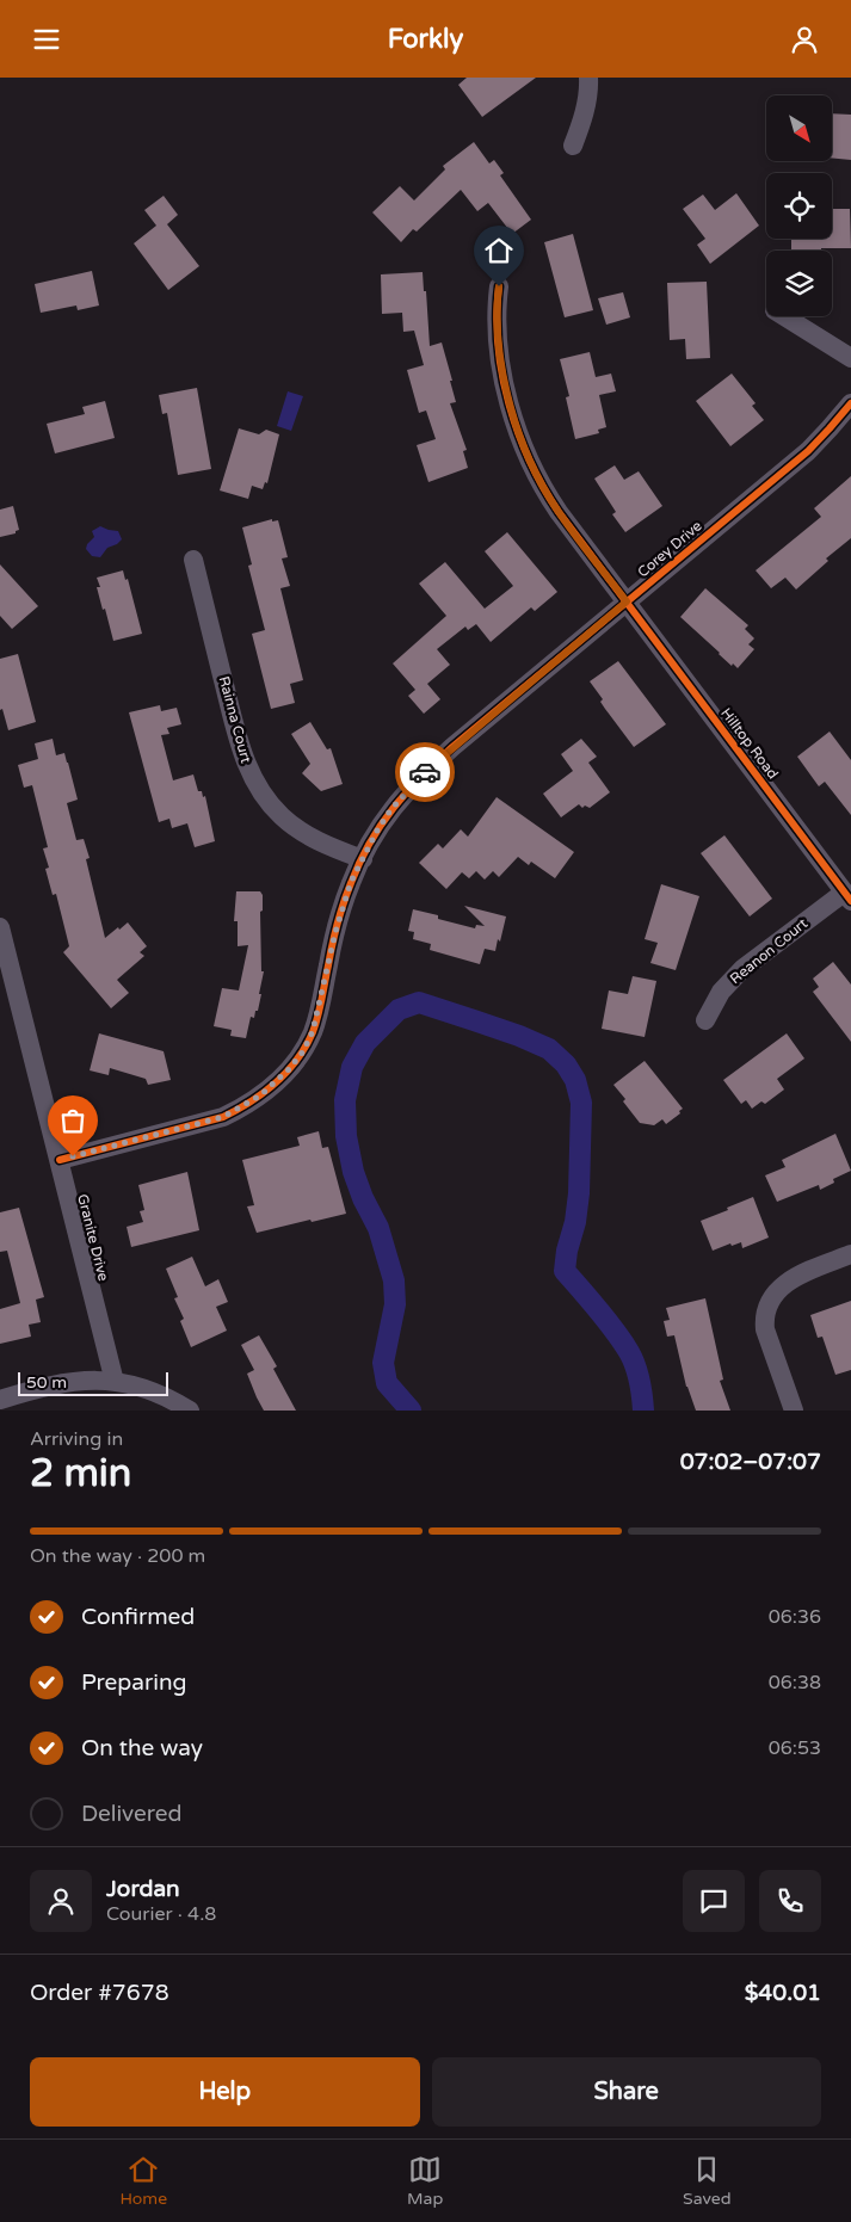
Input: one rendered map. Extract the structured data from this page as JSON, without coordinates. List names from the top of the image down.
{
  "streets": {
    "street": [
      "Corey Drive",
      "Rainna Court",
      "Hilltop Road",
      "Reanon Court",
      "Granite Drive"
    ]
  },
  "crossings": [
    ["Corey Drive", "Rainna Court"],
    ["Corey Drive", "Hilltop Road"],
    ["Corey Drive", "Granite Drive"],
    ["Hilltop Road", "Reanon Court"]
  ],
  "scale_bar": "50 m",
  "north": "bottom right",
  "page": {
    "header": "Forkly",
    "scale": "50 m",
    "heading": ["2 min", "Arriving in", "07:02–07:07"],
    "panel": [
      "Jordan",
      "Courier · 4.8",
      "Order #7678",
      "$40.01"
    ],
    "bar": "On the way · 200 m",
    "list": [
      ["Confirmed", "06:36"],
      ["Preparing", "06:38"],
      ["On the way", "06:53"],
      "Delivered"
    ],
    "buttons": ["Help", "Share"],
    "tabs": ["Home", "Map", "Saved"]
  }
}
